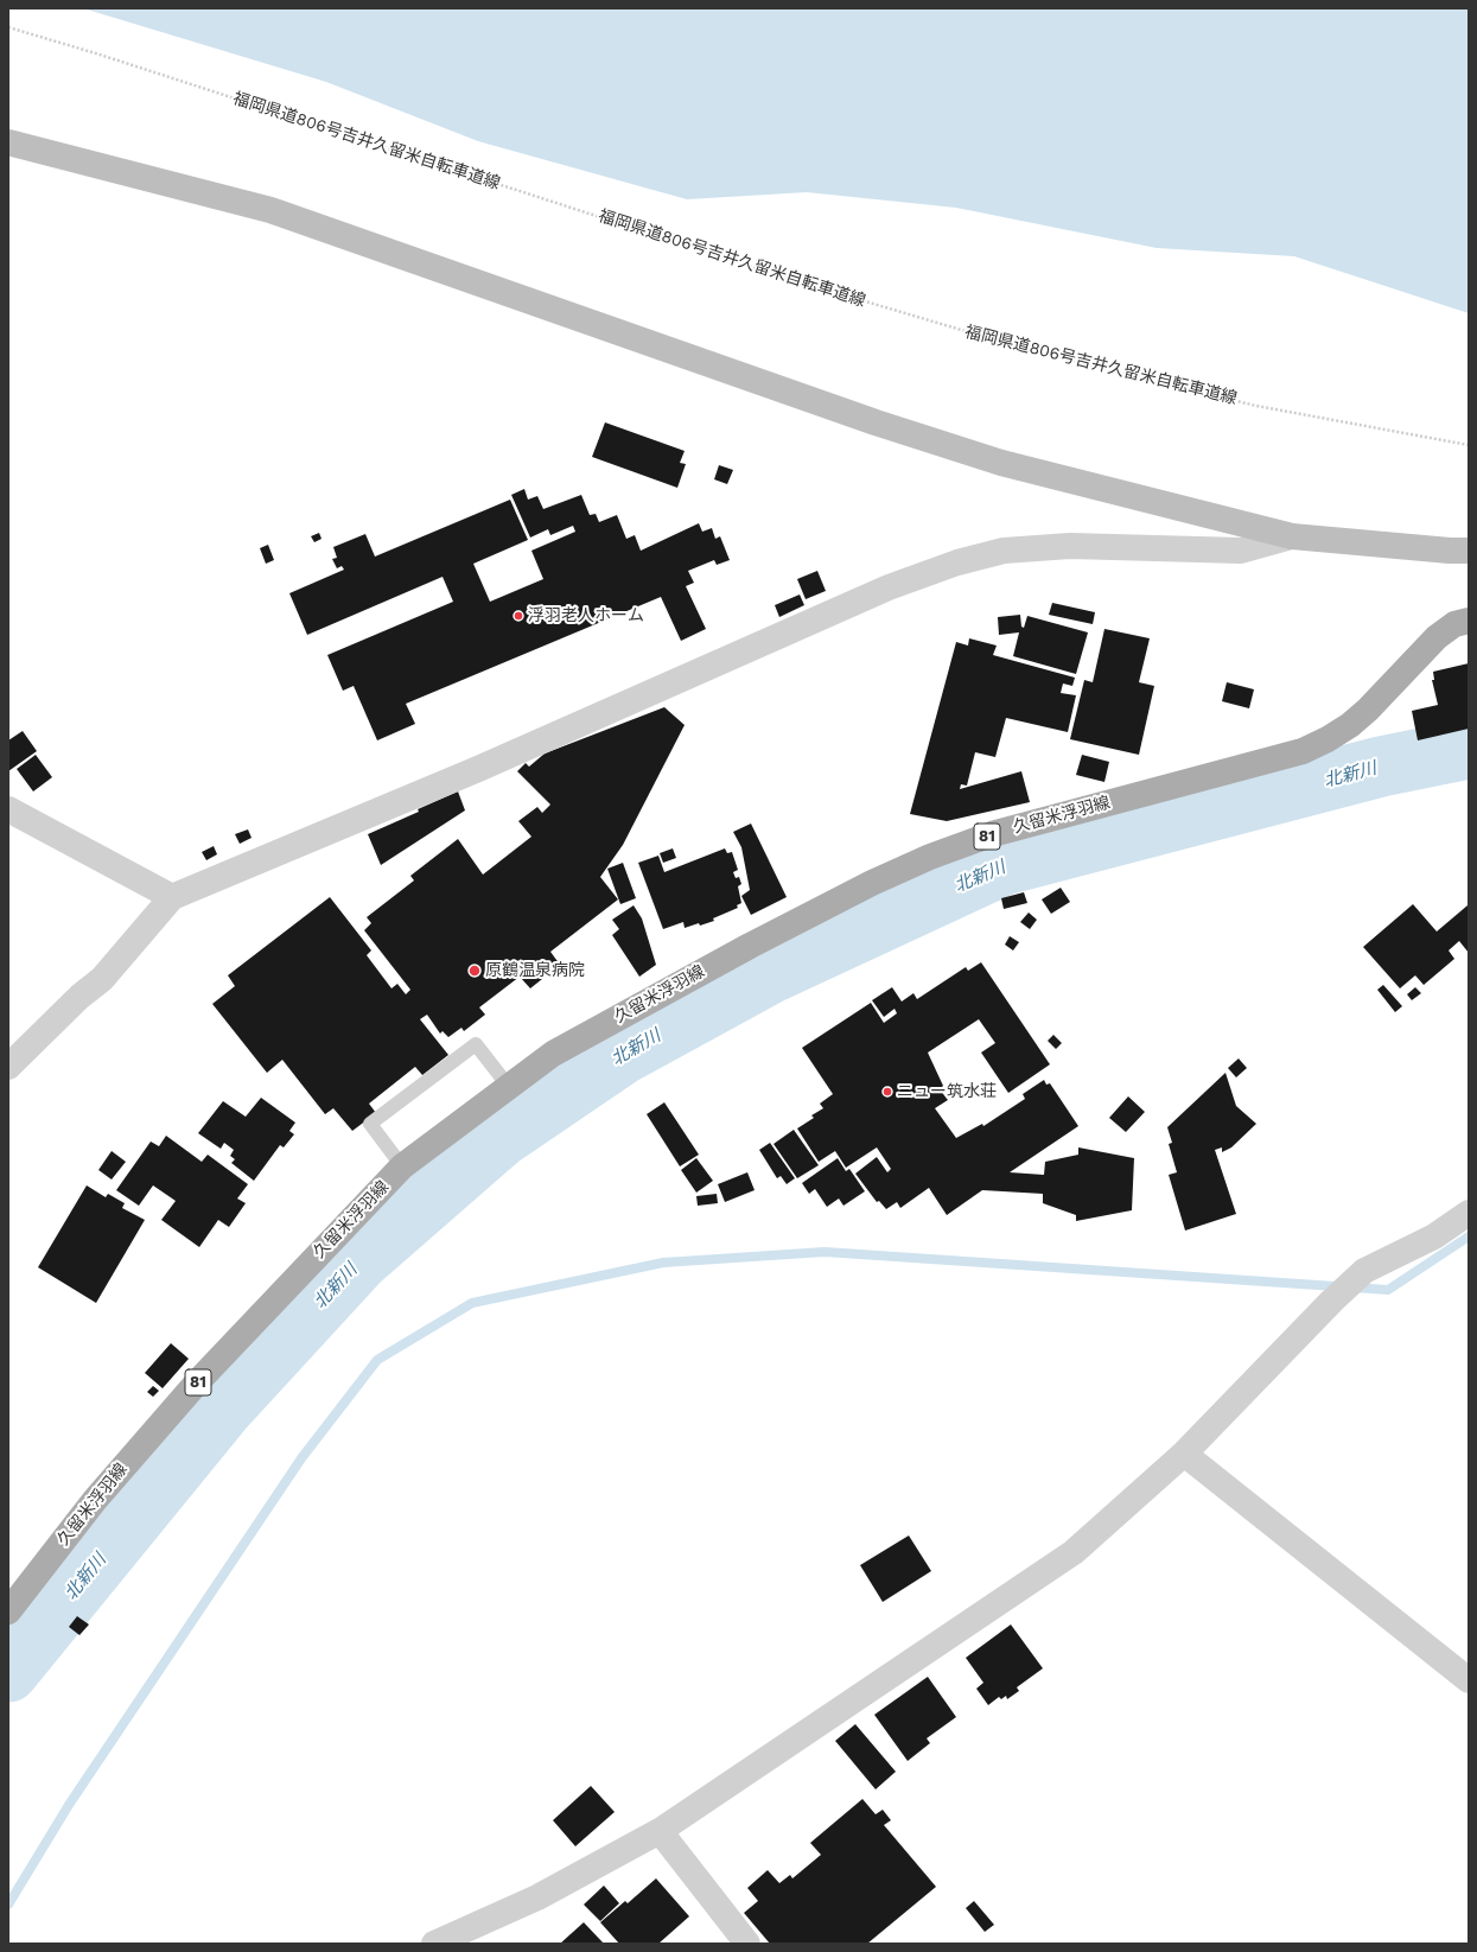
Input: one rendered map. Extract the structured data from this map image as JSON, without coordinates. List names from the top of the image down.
{
  "streets": {
    "main road": ["久留米浮羽線", "81"],
    "path": ["福岡県道806号吉井久留米自転車道線"]
  },
  "water": ["北新川"],
  "places": ["浮羽老人ホーム", "原鶴温泉病院", "ニュー筑水荘"]
}
